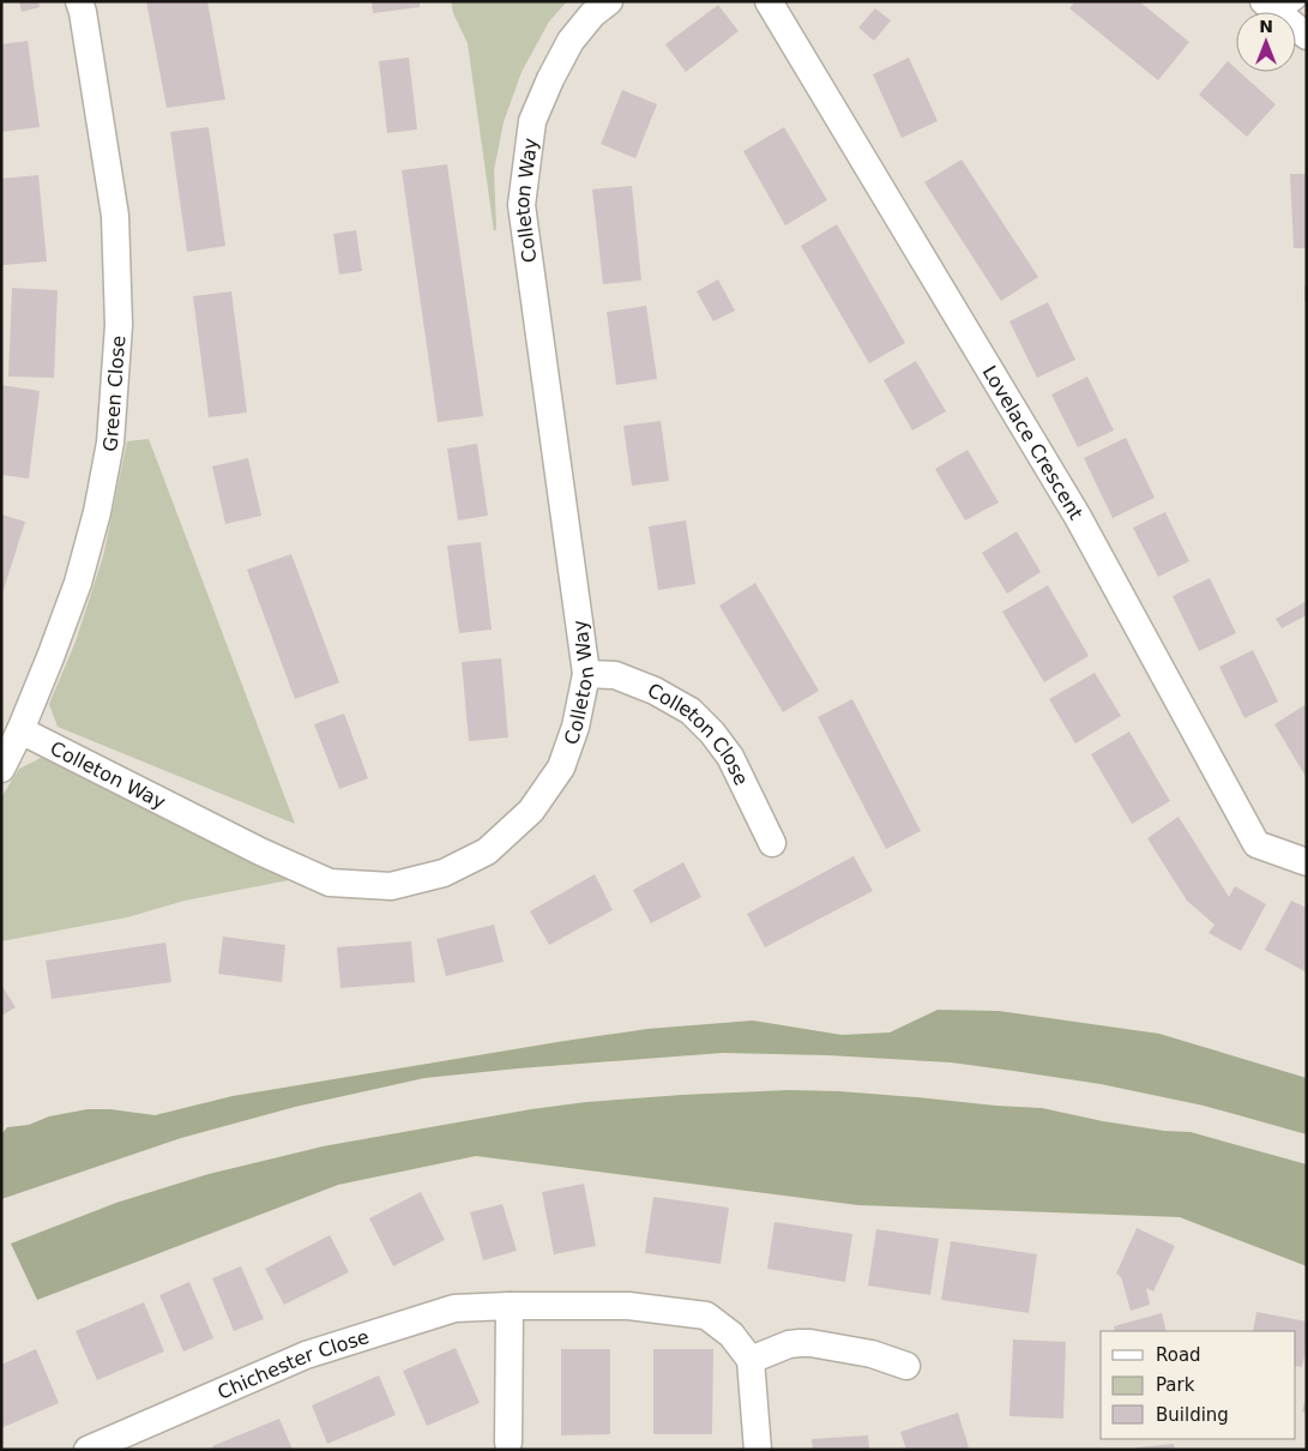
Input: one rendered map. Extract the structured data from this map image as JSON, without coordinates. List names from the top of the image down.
{
  "streets": {
    "street": [
      "Colleton Way",
      "Green Close",
      "Lovelace Crescent",
      "Colleton Close",
      "Chichester Close"
    ]
  },
  "crossings": [
    ["Colleton Way", "Green Close"],
    ["Colleton Way", "Colleton Close"]
  ],
  "legend": ["Road", "Park", "Building"],
  "north": "top"
}
